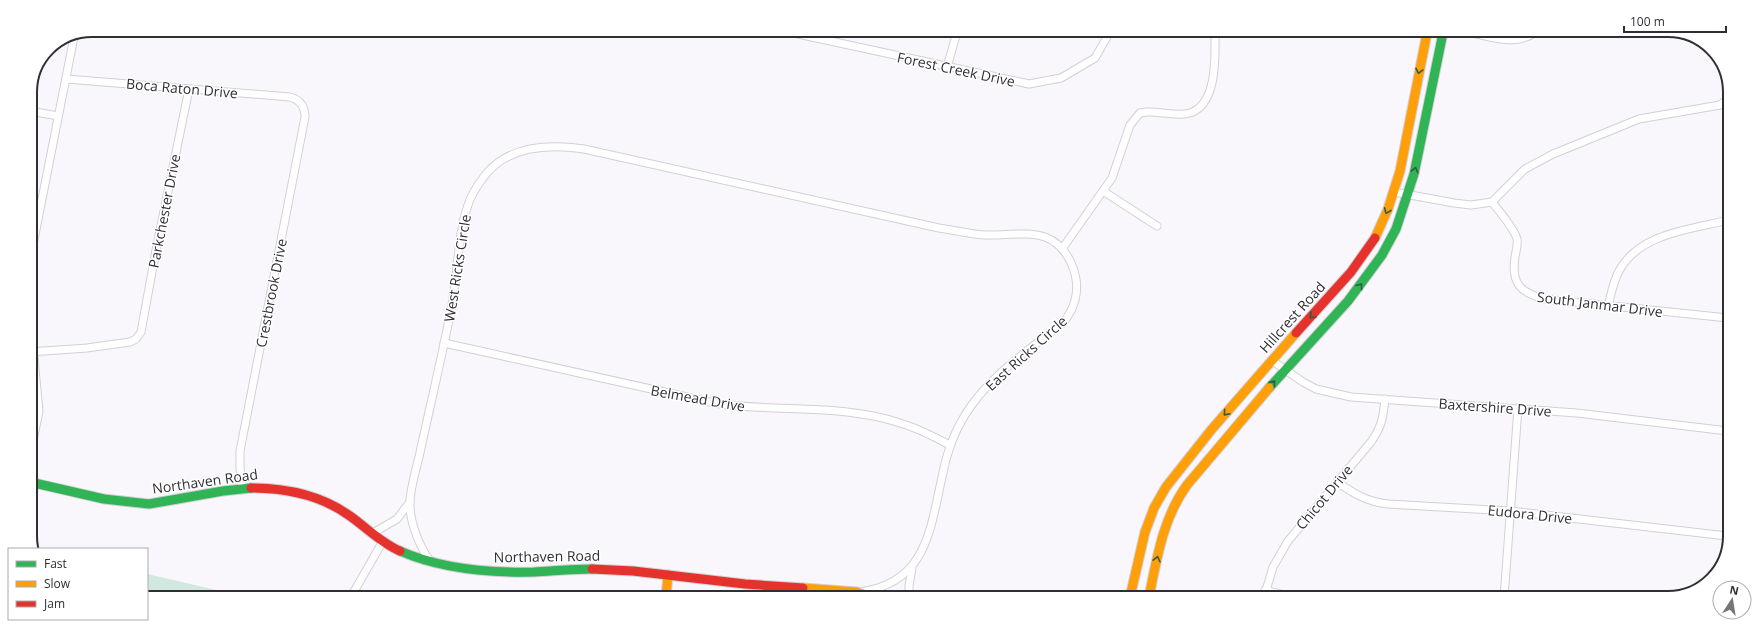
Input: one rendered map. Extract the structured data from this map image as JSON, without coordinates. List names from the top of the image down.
{
  "streets": {
    "main road": ["Hillcrest Road", "Northaven Road"],
    "street": [
      "Forest Creek Drive",
      "Boca Raton Drive",
      "Parkchester Drive",
      "West Ricks Circle",
      "Crestbrook Drive",
      "South Janmar Drive",
      "East Ricks Circle",
      "Belmead Drive",
      "Baxtershire Drive",
      "Chicot Drive",
      "Eudora Drive"
    ]
  },
  "crossings": [
    ["Boca Raton Drive", "Parkchester Drive"],
    ["Boca Raton Drive", "Crestbrook Drive"],
    ["West Ricks Circle", "East Ricks Circle"],
    ["West Ricks Circle", "Belmead Drive"],
    ["West Ricks Circle", "Northaven Road"],
    ["Crestbrook Drive", "Northaven Road"],
    ["Hillcrest Road", "Baxtershire Drive"],
    ["East Ricks Circle", "Belmead Drive"],
    ["Baxtershire Drive", "Chicot Drive"],
    ["Chicot Drive", "Eudora Drive"]
  ],
  "legend": ["Fast", "Slow", "Jam"],
  "scale_bar": "100 m",
  "north": "top"
}
